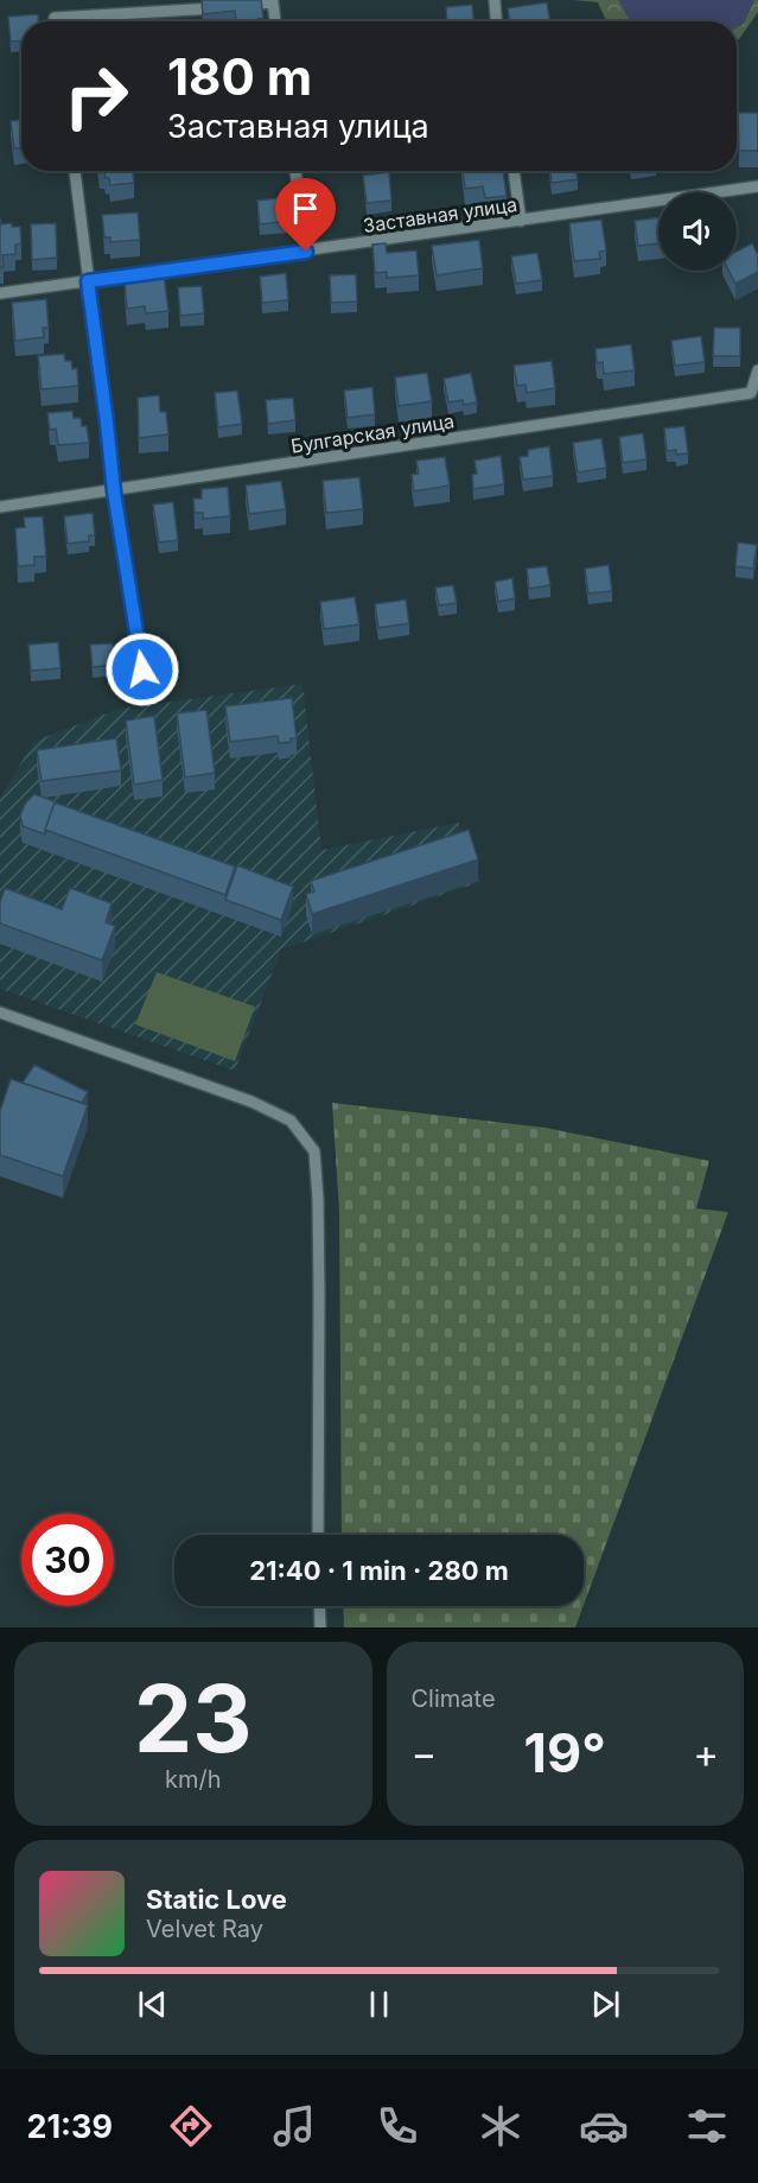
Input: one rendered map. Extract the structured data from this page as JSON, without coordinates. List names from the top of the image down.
{
  "streets": {
    "street": ["Заставная улица", "Булгарская улица"]
  },
  "page": {
    "turn": ["180 m", "Заставная улица"],
    "limit": "30",
    "trip": "21:40 · 1 min · 280 m",
    "tile": [
      ["23", "km/h"],
      "Climate"
    ],
    "heat": ["−", "19°", "+"],
    "song": ["Static Love", "Velvet Ray"],
    "tabs": "21:39"
  }
}
